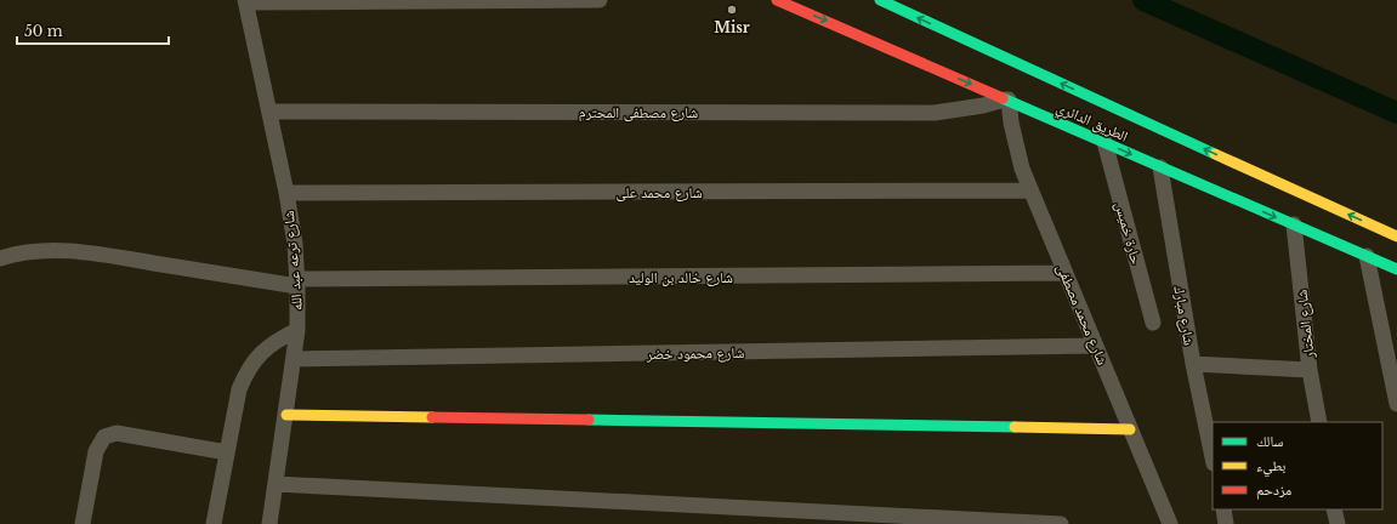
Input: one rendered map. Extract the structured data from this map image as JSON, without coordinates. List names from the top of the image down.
{
  "streets": {
    "main road": ["الطريق الدائري"],
    "street": [
      "شارع مصطفى المحترم",
      "شارع محمد على",
      "حارة خميس",
      "شارع ترعه عبد الله",
      "شارع خالد بن الوليد",
      "شارع محمد مصطفى",
      "شارع مبارك",
      "شارع المختار",
      "شارع محمود خضر"
    ]
  },
  "crossings": [
    ["شارع مصطفى المحترم", "الطريق الدائري"],
    ["شارع مصطفى المحترم", "شارع ترعه عبد الله"],
    ["شارع مصطفى المحترم", "شارع محمد مصطفى"],
    ["الطريق الدائري", "حارة خميس"],
    ["الطريق الدائري", "شارع محمد مصطفى"],
    ["الطريق الدائري", "شارع مبارك"],
    ["الطريق الدائري", "شارع المختار"],
    ["شارع محمد على", "شارع ترعه عبد الله"],
    ["شارع محمد على", "شارع محمد مصطفى"],
    ["شارع ترعه عبد الله", "شارع خالد بن الوليد"],
    ["شارع ترعه عبد الله", "شارع محمود خضر"],
    ["شارع خالد بن الوليد", "شارع محمد مصطفى"],
    ["شارع محمد مصطفى", "شارع محمود خضر"]
  ],
  "places": ["Misr"],
  "legend": ["سالك", "بطيء", "مزدحم"],
  "scale_bar": "50 m"
}
